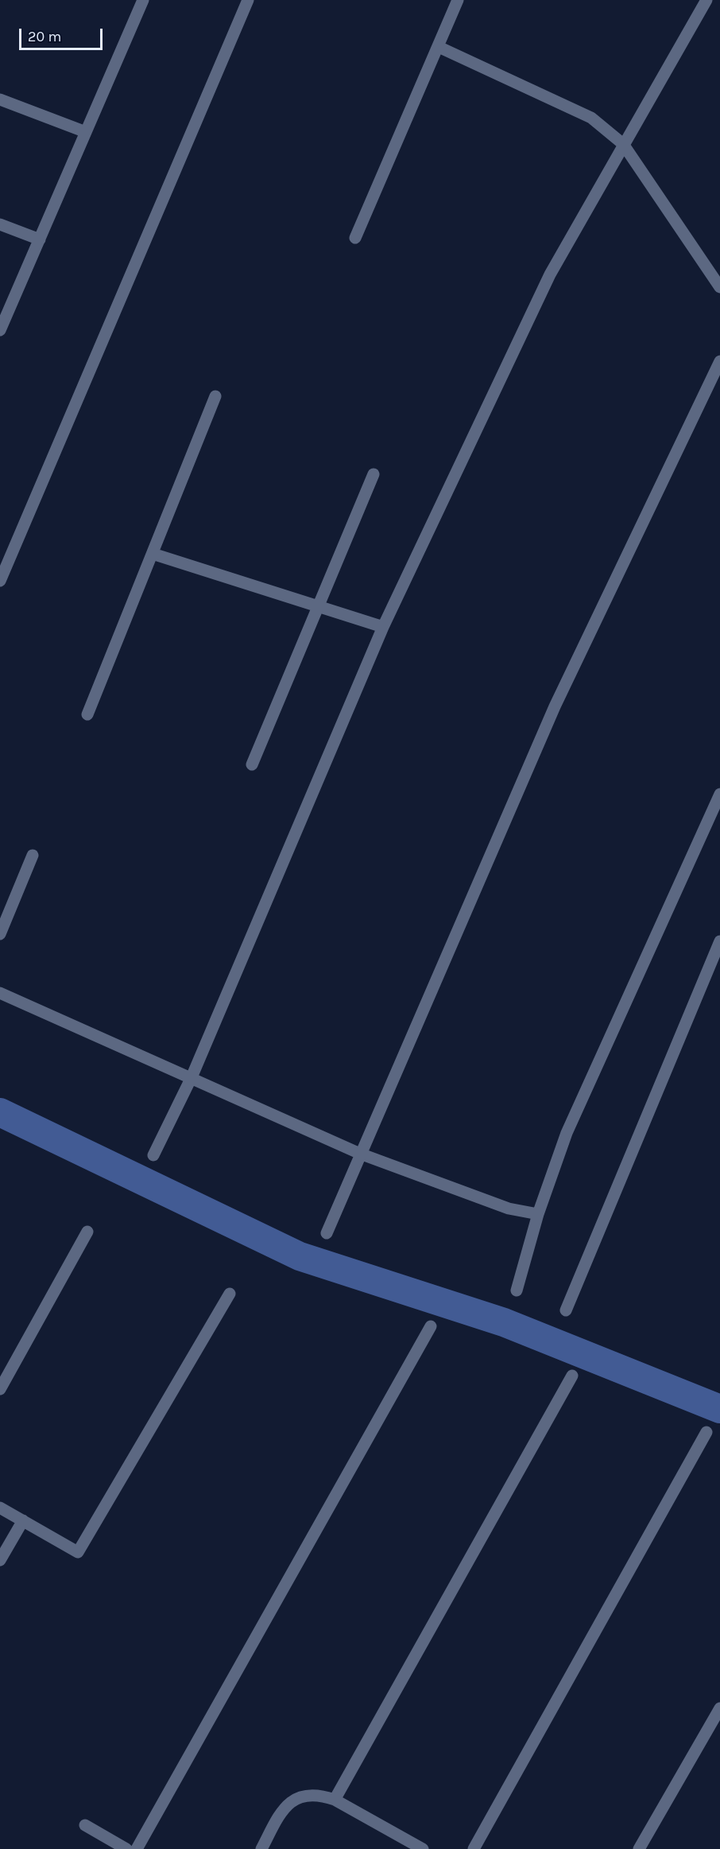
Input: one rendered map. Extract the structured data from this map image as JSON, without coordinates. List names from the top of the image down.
{
  "scale_bar": "20 m"
}
